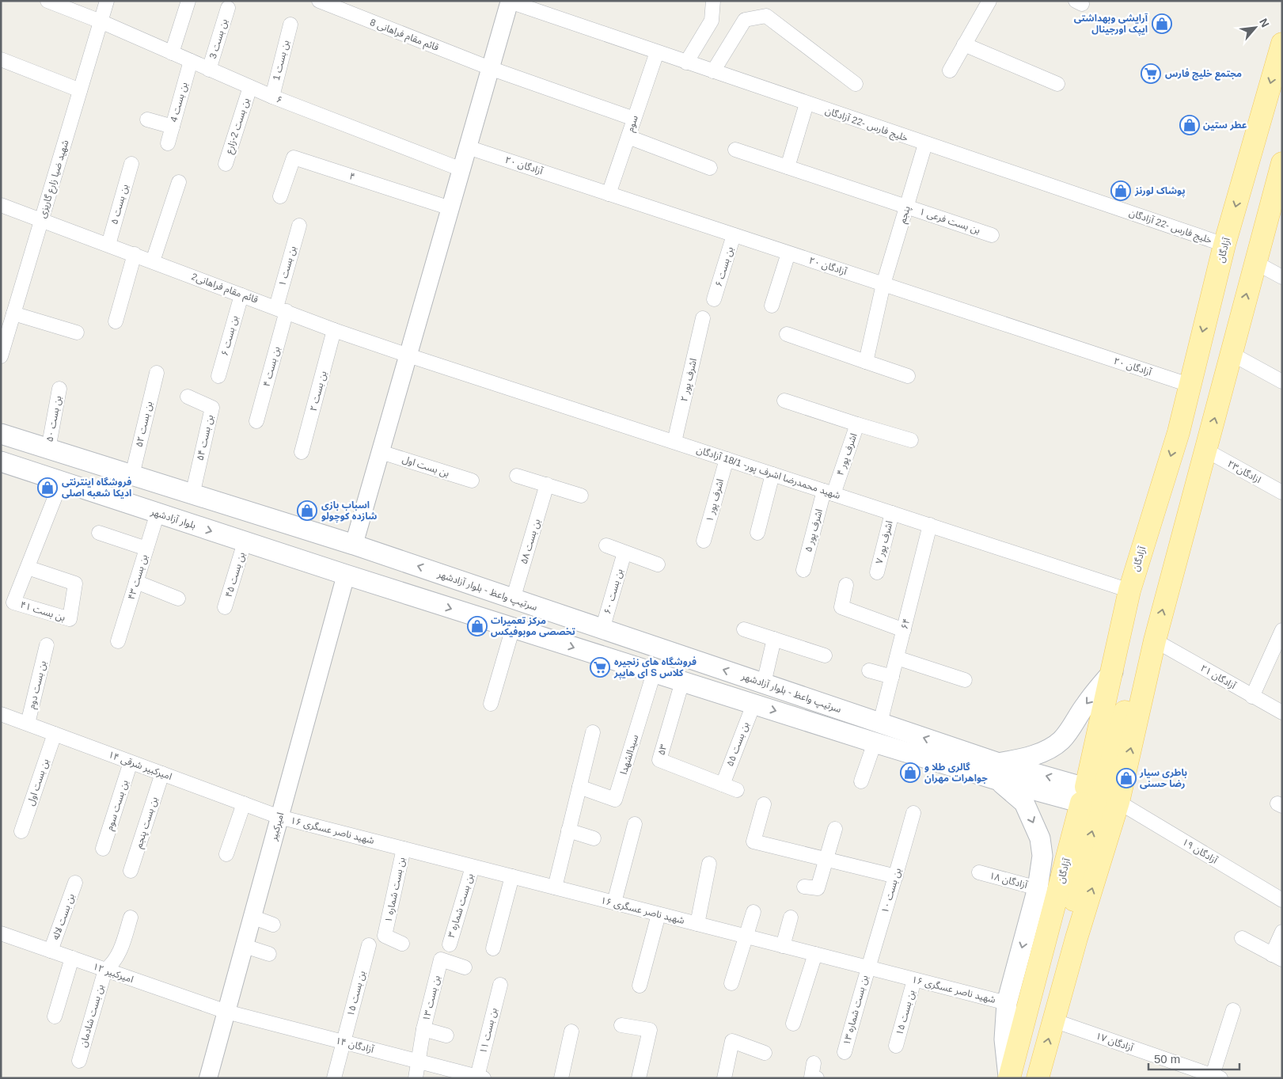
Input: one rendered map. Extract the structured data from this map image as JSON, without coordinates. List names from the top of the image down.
{
  "streets": {
    "main road": ["آزادگان", "بلوار آزادشهر", "سرتیپ واعظ - بلوار آزادشهر"],
    "street": [
      "8 قائم مقام فراهانی",
      "بن بست 3",
      "بن بست 1",
      "۶",
      "بن بست 4",
      "سوم",
      "خلیج فارس -22 آزادگان",
      "بن بست 2-زارع",
      "۲۰ آزادگان",
      "۴",
      "شهید ضیا زارع گاریزی",
      "بن بست ۵",
      "پنجم",
      "بن بست فرعی ۱",
      "بن بست ۱",
      "بن بست ۶",
      "2قائم مقام فراهانی",
      "بن بست ۴",
      "۲ اشرف پور",
      "بن بست ۲",
      "بن بست ۵۰",
      "بن بست ۵۲",
      "بن بست ۵۴",
      "۴ اشرف پور",
      "بن بست اول",
      "۲۳ازادگان",
      "شهید محمدرضا اشرف پور- 18/1 آزادگان",
      "۱ اشرف پور",
      "۵ اشرف پور",
      "بن بست ۵۸",
      "۷ اشرف پور",
      "بن بست ۴۵",
      "بن بست ۴۳",
      "بن بست ۶۰",
      "بن بست ۴۱",
      "۶۴",
      "۲۱ آزادگان",
      "بن بست دوم",
      "بن بست ۵۵",
      "۵۳",
      "سیدالشهدا",
      "۱۴ امیرکبیر شرقی",
      "بن بست سوم",
      "بن بست پنجم",
      "امیرکبیر",
      "۱۶ شهید ناصر عسگری",
      "۱۹ آزادگان",
      "۱۸ آزادگان",
      "بن بست شماره ۱",
      "بن بست ۱۰",
      "بن بست شماره ۳",
      "بن بست لاله",
      "امیرکبیر ۱۲",
      "بن بست ۱۵",
      "بن بست ۱۳",
      "بن بست شماره ۱۳",
      "بن بست شادمان",
      "بن بست ۱۱",
      "۱۷ آزادگان",
      "۱۴ آزادگان"
    ]
  },
  "crossings": [
    ["8 قائم مقام فراهانی", "سوم"],
    ["بن بست 3", "۶"],
    ["بن بست 1", "۶"],
    ["۶", "بن بست 4"],
    ["۶", "بن بست 2-زارع"],
    ["۶", "شهید ضیا زارع گاریزی"],
    ["سوم", "خلیج فارس -22 آزادگان"],
    ["سوم", "۲۰ آزادگان"],
    ["خلیج فارس -22 آزادگان", "پنجم"],
    ["خلیج فارس -22 آزادگان", "آزادگان"],
    ["۲۰ آزادگان", "پنجم"],
    ["۲۰ آزادگان", "آزادگان"],
    ["۲۰ آزادگان", "بن بست ۶"],
    ["شهید ضیا زارع گاریزی", "2قائم مقام فراهانی"],
    ["بن بست ۵", "2قائم مقام فراهانی"],
    ["پنجم", "بن بست فرعی ۱"],
    ["آزادگان", "۲۳ازادگان"],
    ["آزادگان", "شهید محمدرضا اشرف پور- 18/1 آزادگان"],
    ["آزادگان", "سرتیپ واعظ - بلوار آزادشهر"],
    ["آزادگان", "۲۱ آزادگان"],
    ["آزادگان", "۱۹ آزادگان"],
    ["آزادگان", "۱۷ آزادگان"],
    ["بن بست ۱", "2قائم مقام فراهانی"],
    ["بن بست ۱", "بن بست ۴"],
    ["بن بست ۶", "2قائم مقام فراهانی"],
    ["2قائم مقام فراهانی", "بن بست ۴"],
    ["2قائم مقام فراهانی", "بن بست ۲"],
    ["2قائم مقام فراهانی", "شهید محمدرضا اشرف پور- 18/1 آزادگان"],
    ["۲ اشرف پور", "شهید محمدرضا اشرف پور- 18/1 آزادگان"],
    ["بن بست ۵۰", "سرتیپ واعظ - بلوار آزادشهر"],
    ["بن بست ۵۲", "سرتیپ واعظ - بلوار آزادشهر"],
    ["بن بست ۵۴", "سرتیپ واعظ - بلوار آزادشهر"],
    ["۴ اشرف پور", "شهید محمدرضا اشرف پور- 18/1 آزادگان"],
    ["۴ اشرف پور", "۵ اشرف پور"],
    ["بن بست اول", "۱۴ امیرکبیر شرقی"],
    ["شهید محمدرضا اشرف پور- 18/1 آزادگان", "۱ اشرف پور"],
    ["شهید محمدرضا اشرف پور- 18/1 آزادگان", "۵ اشرف پور"],
    ["شهید محمدرضا اشرف پور- 18/1 آزادگان", "۷ اشرف پور"],
    ["شهید محمدرضا اشرف پور- 18/1 آزادگان", "۶۴"],
    ["بلوار آزادشهر", "بن بست ۴۵"],
    ["بلوار آزادشهر", "بن بست ۴۳"],
    ["بلوار آزادشهر", "سرتیپ واعظ - بلوار آزادشهر"],
    ["بلوار آزادشهر", "بن بست ۴۱"],
    ["بلوار آزادشهر", "امیرکبیر"],
    ["بن بست ۵۸", "سرتیپ واعظ - بلوار آزادشهر"],
    ["سرتیپ واعظ - بلوار آزادشهر", "بن بست ۶۰"],
    ["سرتیپ واعظ - بلوار آزادشهر", "۶۴"],
    ["سرتیپ واعظ - بلوار آزادشهر", "بن بست ۵۵"],
    ["سرتیپ واعظ - بلوار آزادشهر", "۵۳"],
    ["سرتیپ واعظ - بلوار آزادشهر", "سیدالشهدا"],
    ["سرتیپ واعظ - بلوار آزادشهر", "امیرکبیر"],
    ["سرتیپ واعظ - بلوار آزادشهر", "۱۹ آزادگان"],
    ["بن بست دوم", "۱۴ امیرکبیر شرقی"],
    ["بن بست ۵۵", "۵۳"],
    ["۱۴ امیرکبیر شرقی", "بن بست سوم"],
    ["۱۴ امیرکبیر شرقی", "بن بست پنجم"],
    ["۱۴ امیرکبیر شرقی", "امیرکبیر"],
    ["۱۴ امیرکبیر شرقی", "۱۶ شهید ناصر عسگری"],
    ["امیرکبیر", "۱۶ شهید ناصر عسگری"],
    ["امیرکبیر", "امیرکبیر ۱۲"],
    ["امیرکبیر", "۱۴ آزادگان"],
    ["۱۶ شهید ناصر عسگری", "بن بست شماره ۱"],
    ["۱۶ شهید ناصر عسگری", "بن بست ۱۰"],
    ["۱۶ شهید ناصر عسگری", "بن بست شماره ۳"],
    ["۱۶ شهید ناصر عسگری", "بن بست ۱۵"],
    ["۱۶ شهید ناصر عسگری", "بن بست شماره ۱۳"],
    ["بن بست ۱۰", "بن بست شماره ۱۳"],
    ["بن بست لاله", "امیرکبیر ۱۲"],
    ["امیرکبیر ۱۲", "بن بست شادمان"],
    ["امیرکبیر ۱۲", "۱۴ آزادگان"],
    ["بن بست ۱۵", "۱۴ آزادگان"],
    ["بن بست ۱۳", "۱۴ آزادگان"],
    ["بن بست ۱۱", "۱۴ آزادگان"]
  ],
  "places": {
    "shop": [
      "آرایشی وبهداشتی ایپک اورجینال",
      "عطر ستین",
      "پوشاک لورنز",
      "فروشگاه اینترنتی ادیکا شعبه اصلی",
      "اسباب بازی شازده کوچولو",
      "مرکز تعمیرات تخصصی موبوفیکس",
      "گالری طلا و جواهرات مهران",
      "باطری سیار رضا حسنی"
    ],
    "supermarket": ["مجتمع خلیج فارس", "فروشگاه های زنجیره ای هایپر S کلاس"]
  },
  "scale_bar": "50 m",
  "north": "top right"
}
